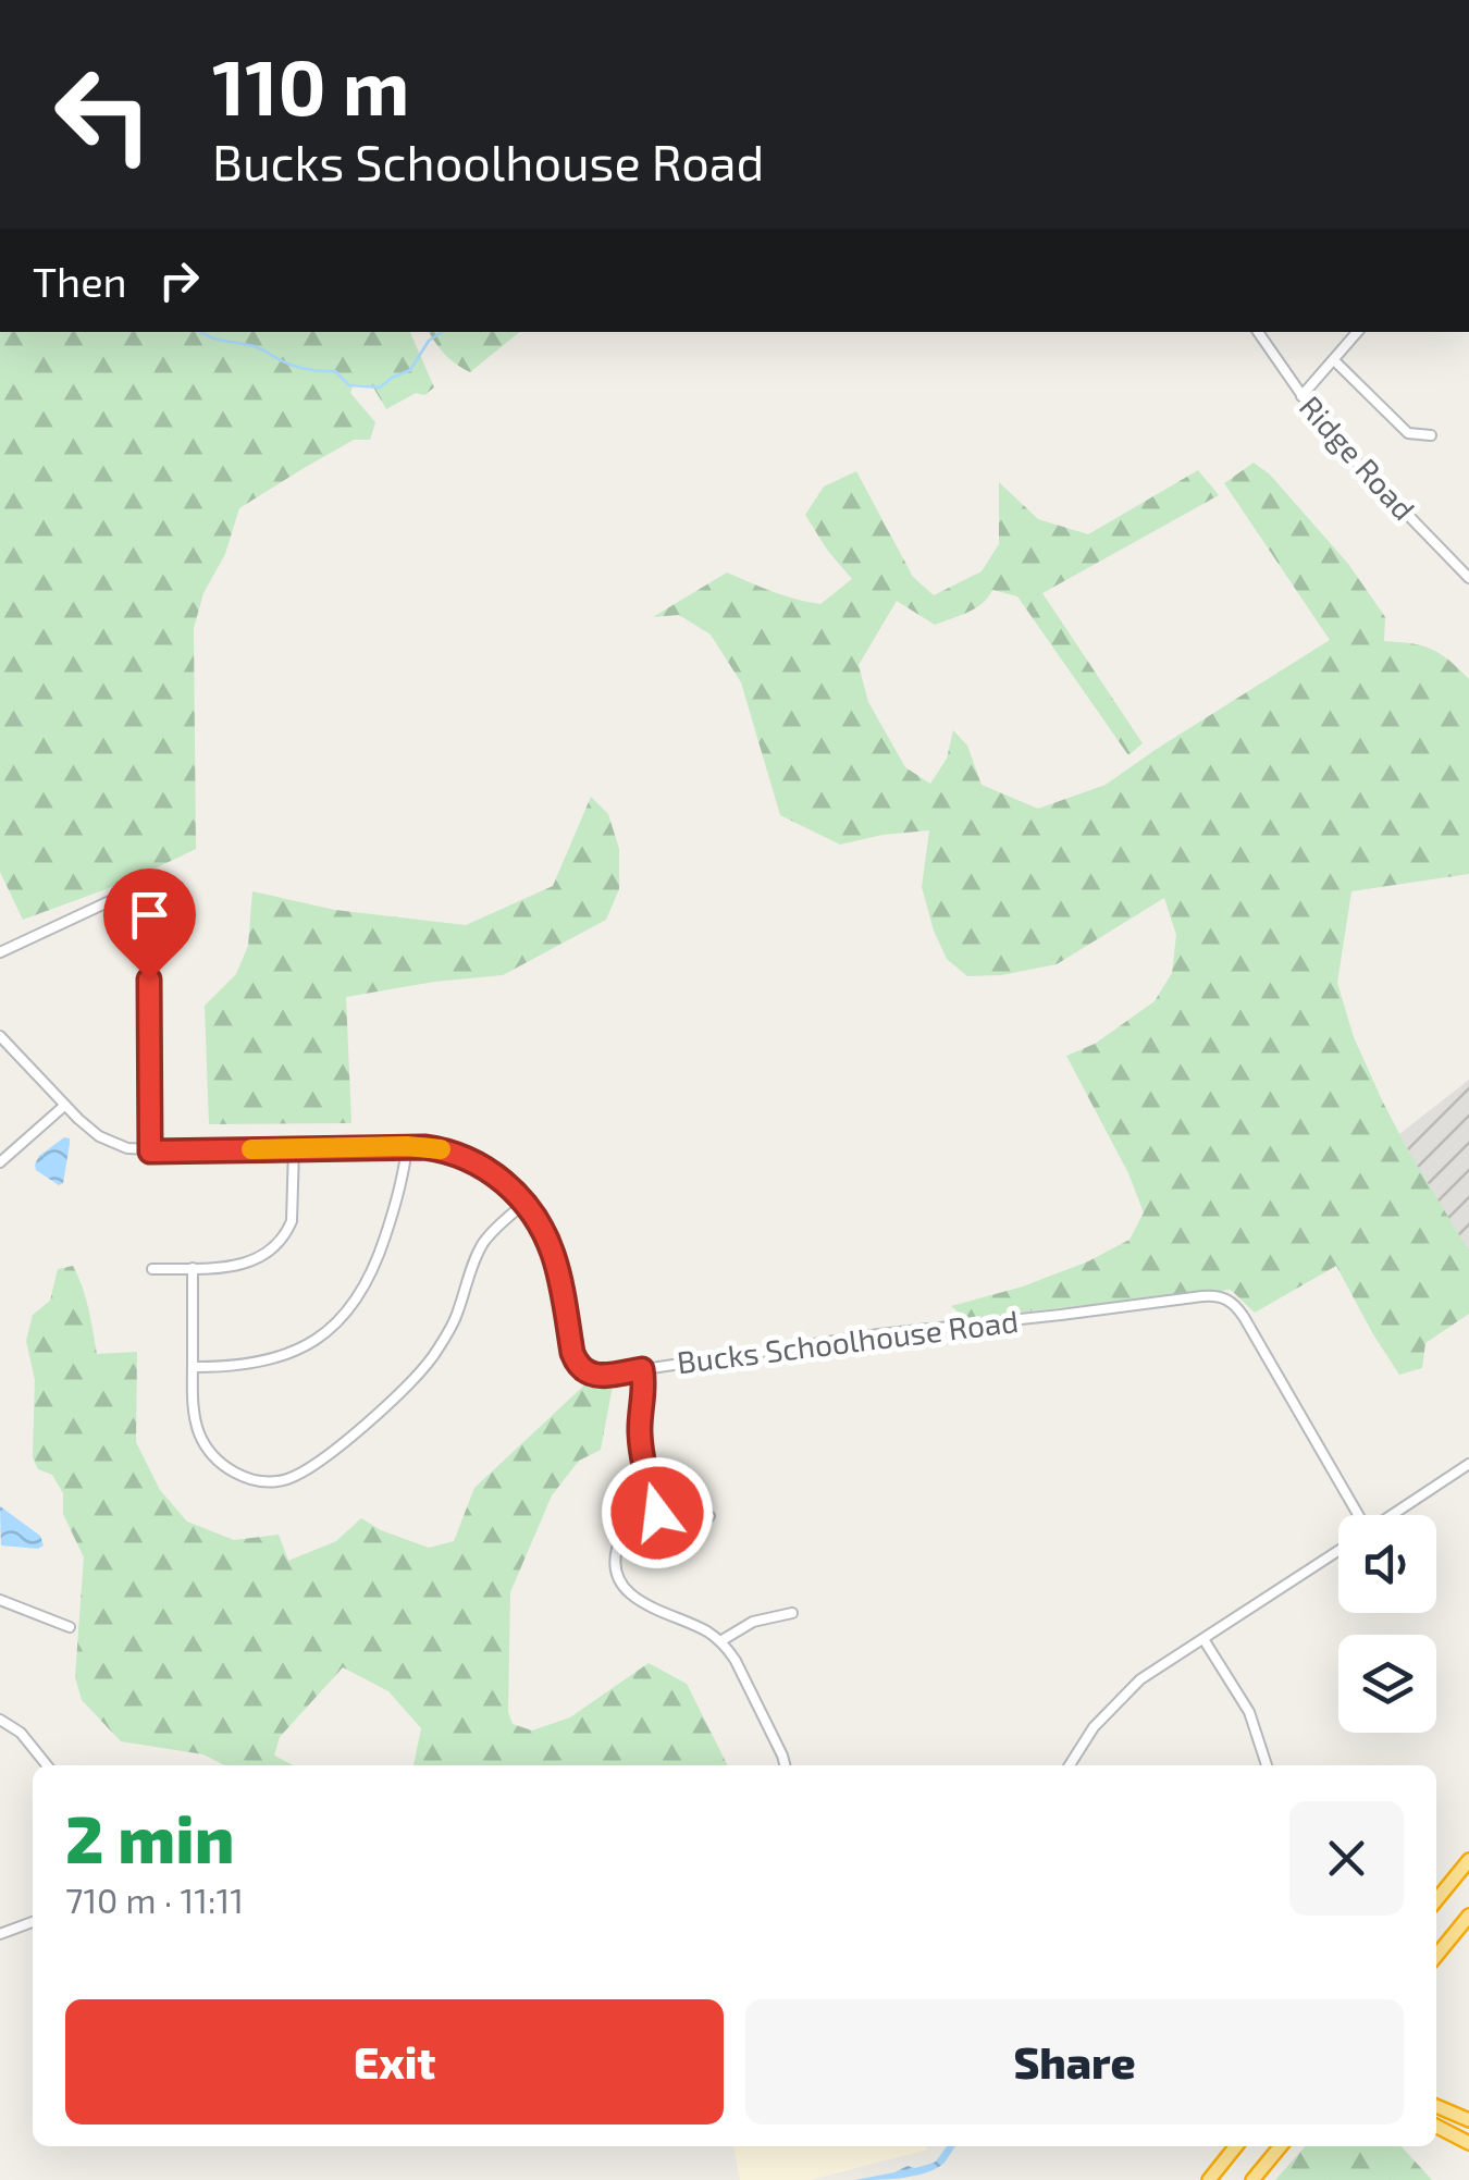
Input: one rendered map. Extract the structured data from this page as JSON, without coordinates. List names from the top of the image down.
{
  "streets": {
    "street": ["Ridge Road", "Bucks Schoolhouse Road"]
  },
  "page": {
    "turn": ["110 m", "Bucks Schoolhouse Road"],
    "then": "Then",
    "heading": ["2 min", "710 m · 11:11"],
    "buttons": ["Exit", "Share"]
  }
}
